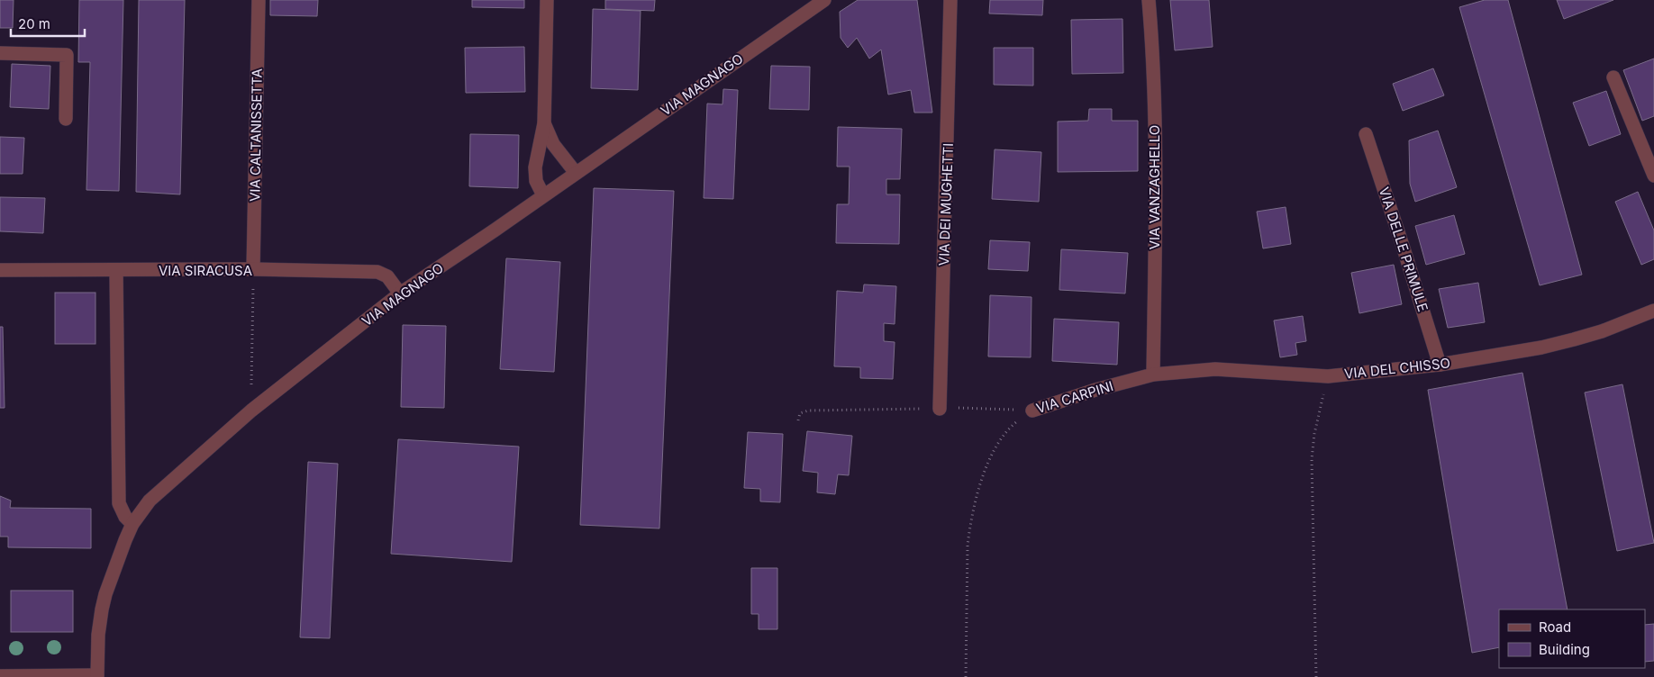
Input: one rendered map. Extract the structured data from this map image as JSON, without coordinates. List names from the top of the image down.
{
  "streets": {
    "street": [
      "VIA MAGNAGO",
      "VIA CALTANISSETTA",
      "VIA VANZAGHELLO",
      "VIA DEI MUGHETTI",
      "VIA DELLE PRIMULE",
      "VIA SIRACUSA",
      "VIA DEL CHISSO",
      "VIA CARPINI"
    ]
  },
  "crossings": [
    ["VIA MAGNAGO", "VIA SIRACUSA"],
    ["VIA CALTANISSETTA", "VIA SIRACUSA"],
    ["VIA VANZAGHELLO", "VIA CARPINI"],
    ["VIA DEI MUGHETTI", "VIA CARPINI"],
    ["VIA DELLE PRIMULE", "VIA DEL CHISSO"],
    ["VIA DEL CHISSO", "VIA CARPINI"]
  ],
  "legend": ["Road", "Building"],
  "scale_bar": "20 m"
}
